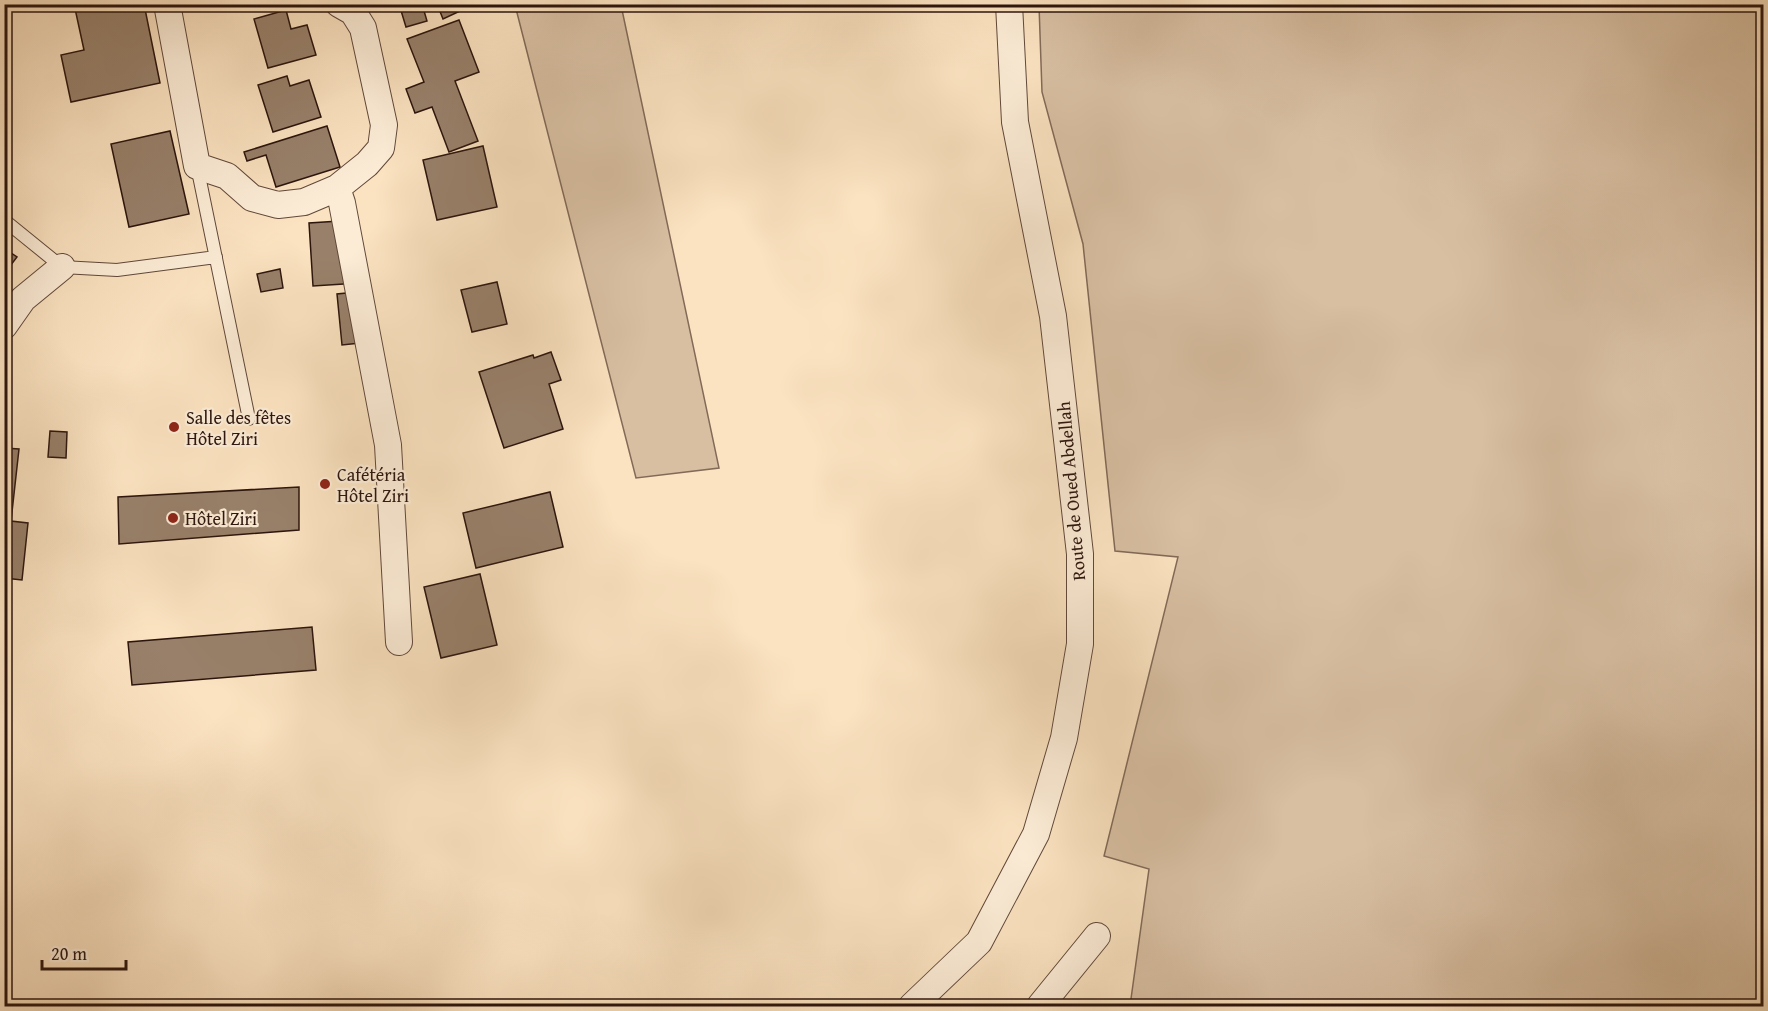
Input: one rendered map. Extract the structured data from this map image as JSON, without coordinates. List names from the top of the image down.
{
  "streets": {
    "street": ["Route de Oued Abdellah"]
  },
  "places": ["Salle des fêtes Hôtel Ziri", "Cafétéria Hôtel Ziri", "Hôtel Ziri"],
  "scale_bar": "20 m"
}
